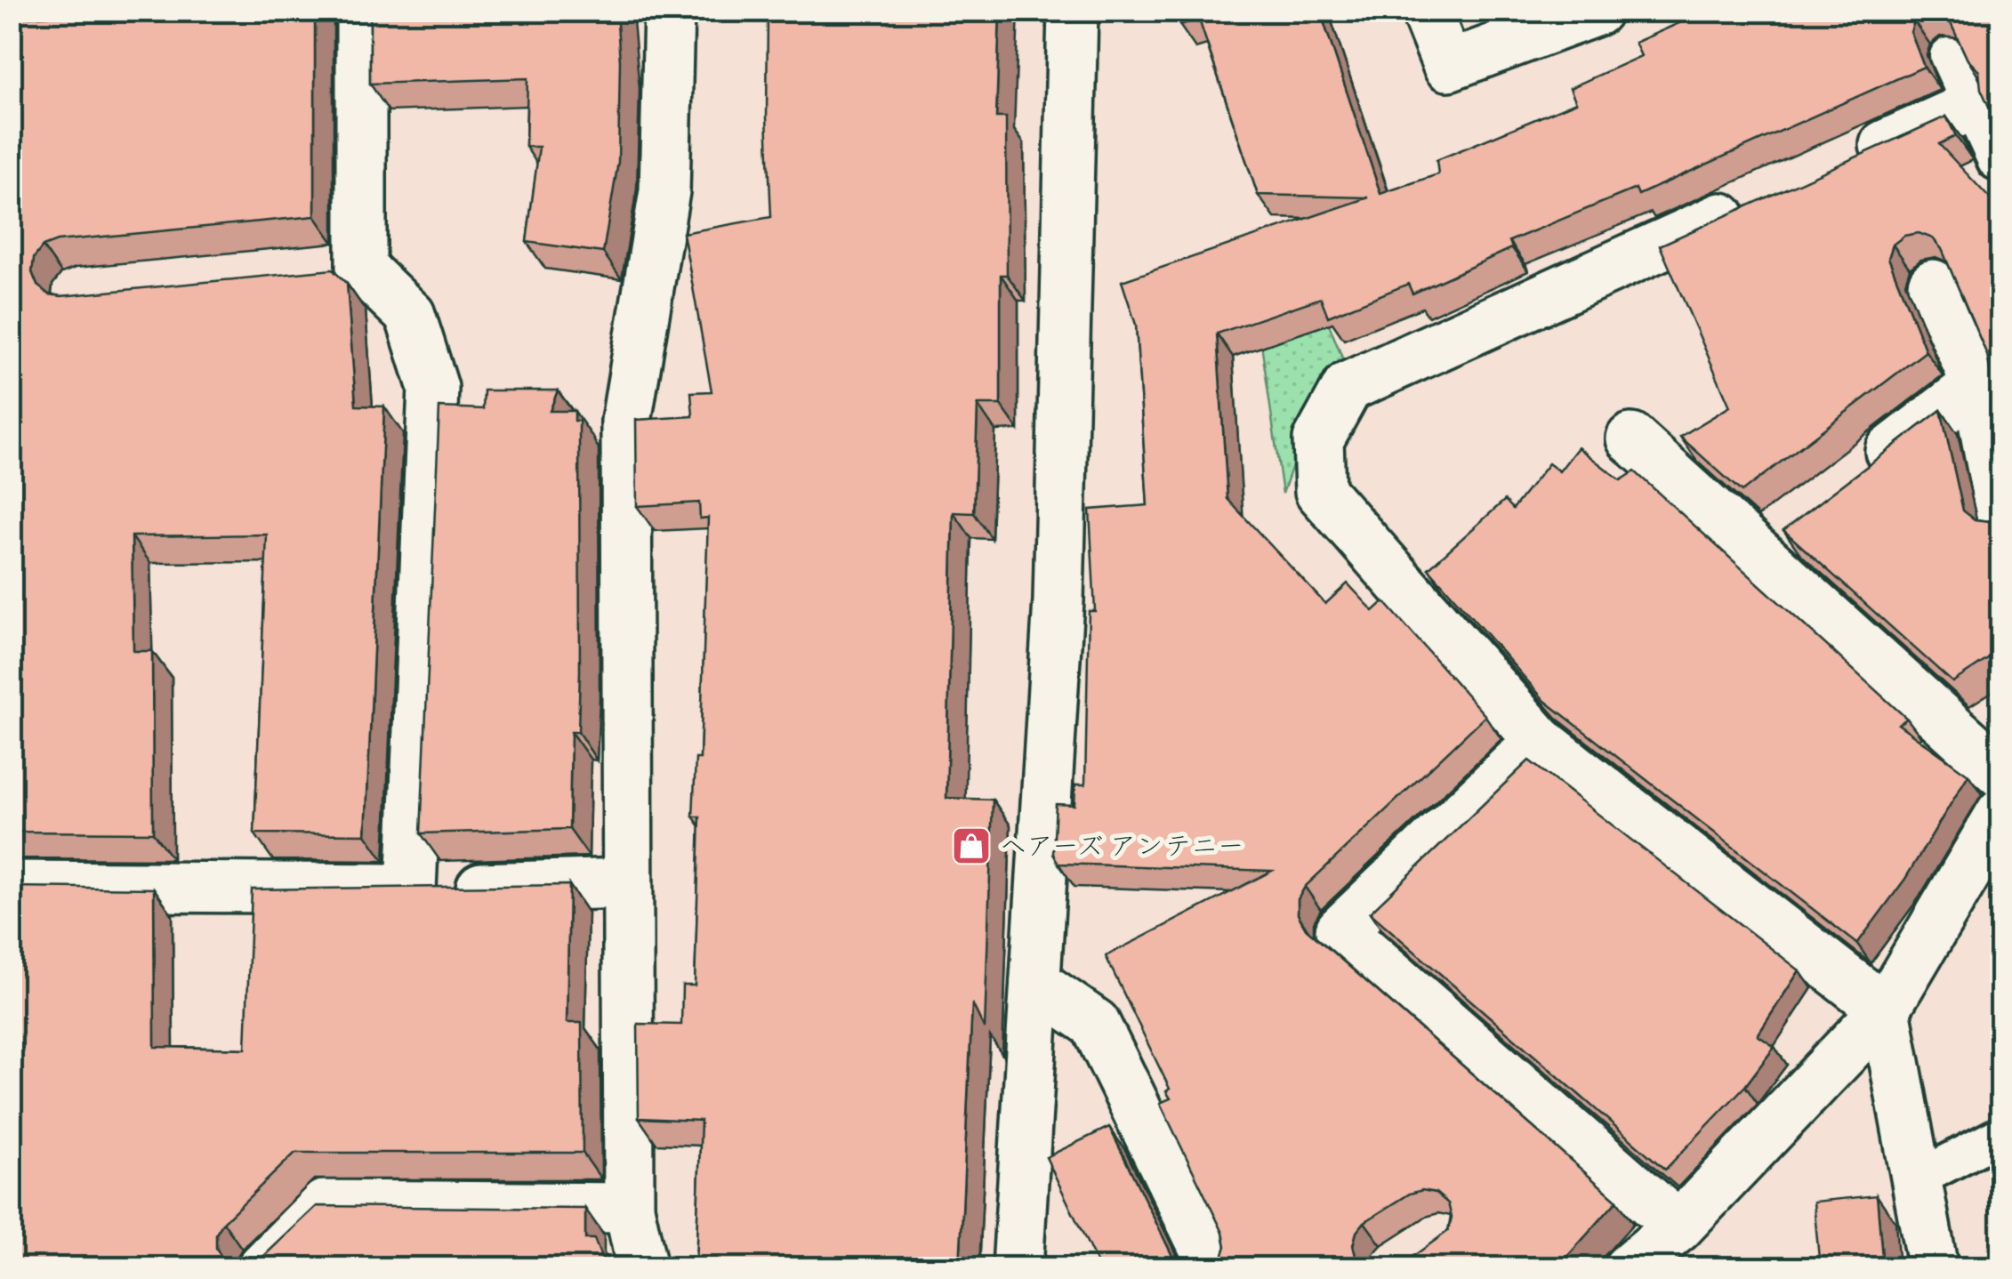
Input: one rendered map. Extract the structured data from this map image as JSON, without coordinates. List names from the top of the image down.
{
  "places": {
    "shop": ["ヘアーズ アンテニー"]
  }
}
